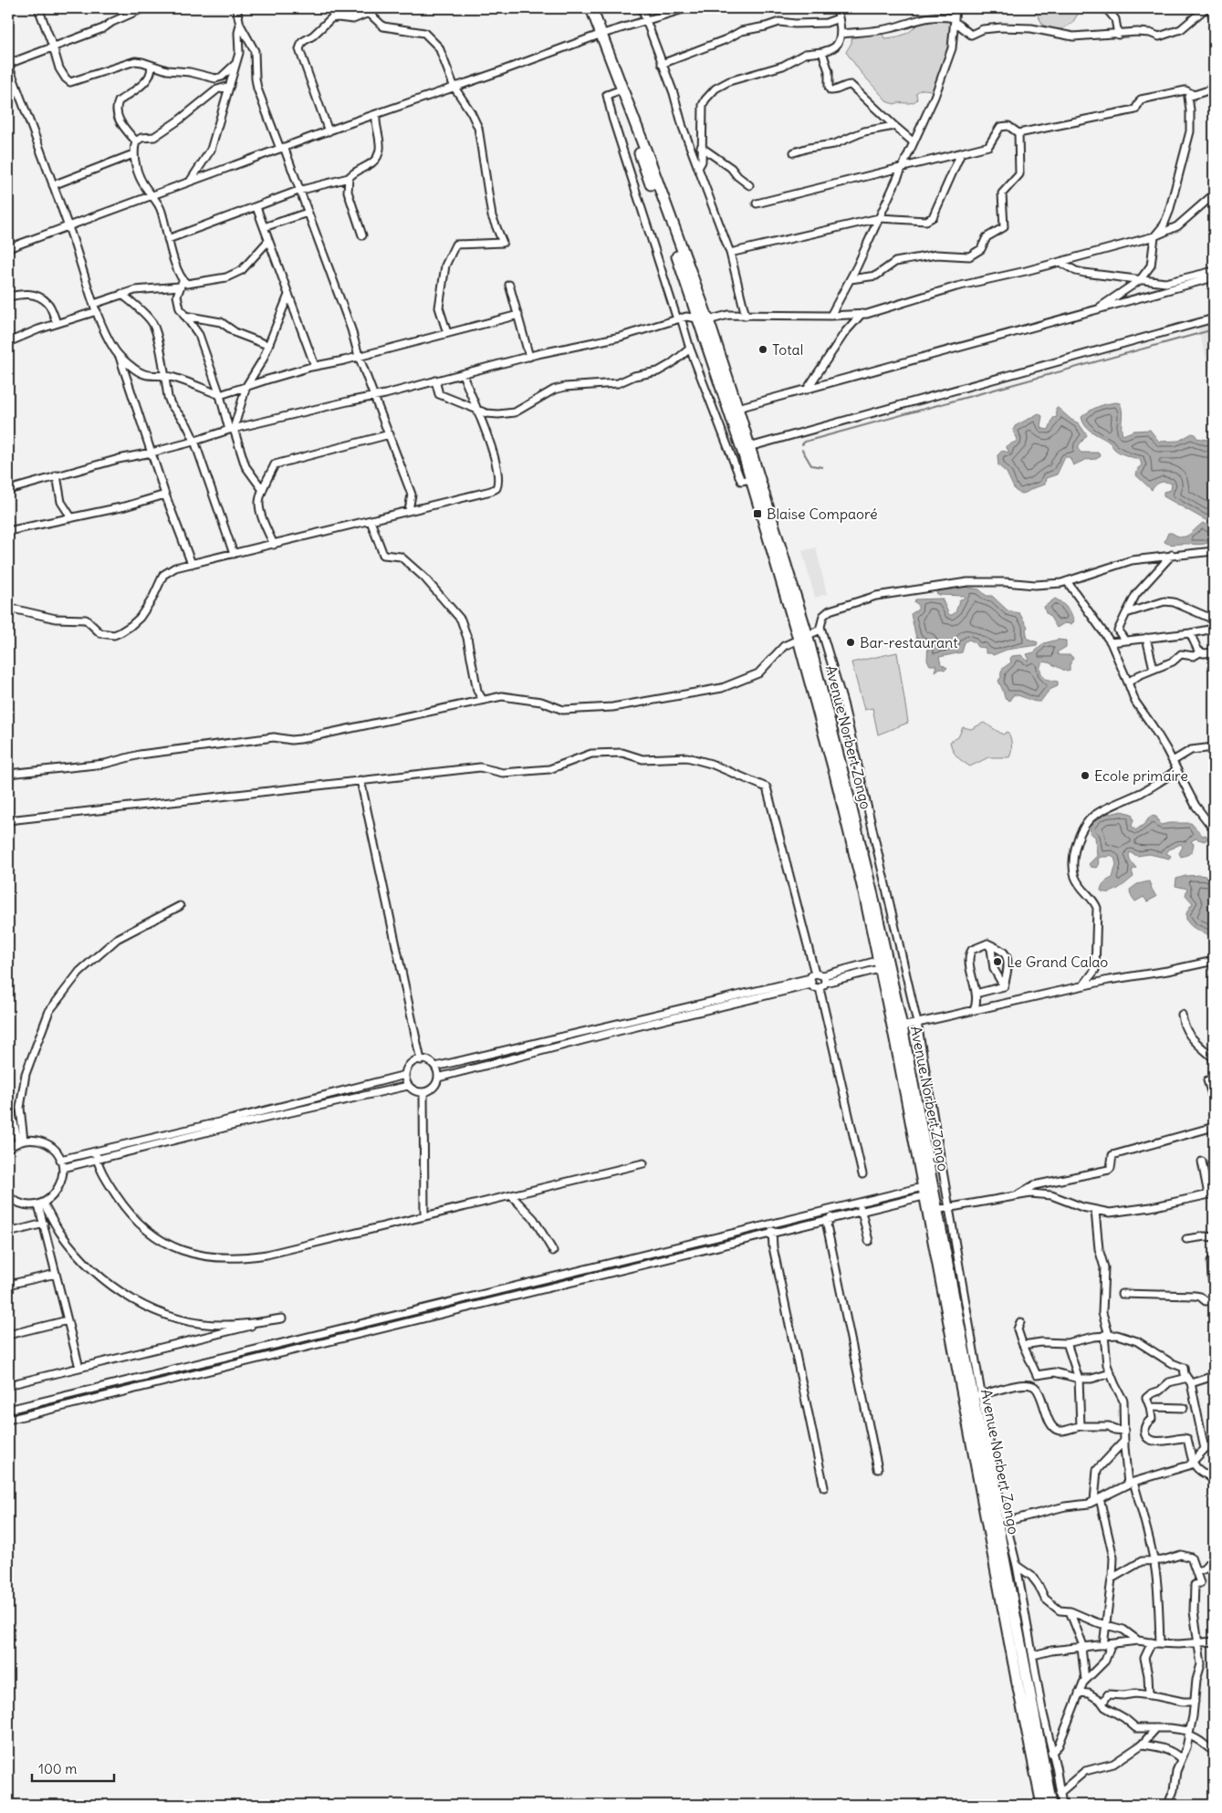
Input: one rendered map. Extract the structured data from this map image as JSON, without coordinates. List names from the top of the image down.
{
  "streets": {
    "main road": ["Avenue Norbert Zongo"]
  },
  "places": {
    "other": [
      "Total",
      "Bar-restaurant",
      "Ecole primaire",
      "Le Grand Calao"
    ],
    "transit": ["Blaise Compaoré"]
  },
  "scale_bar": "100 m"
}
